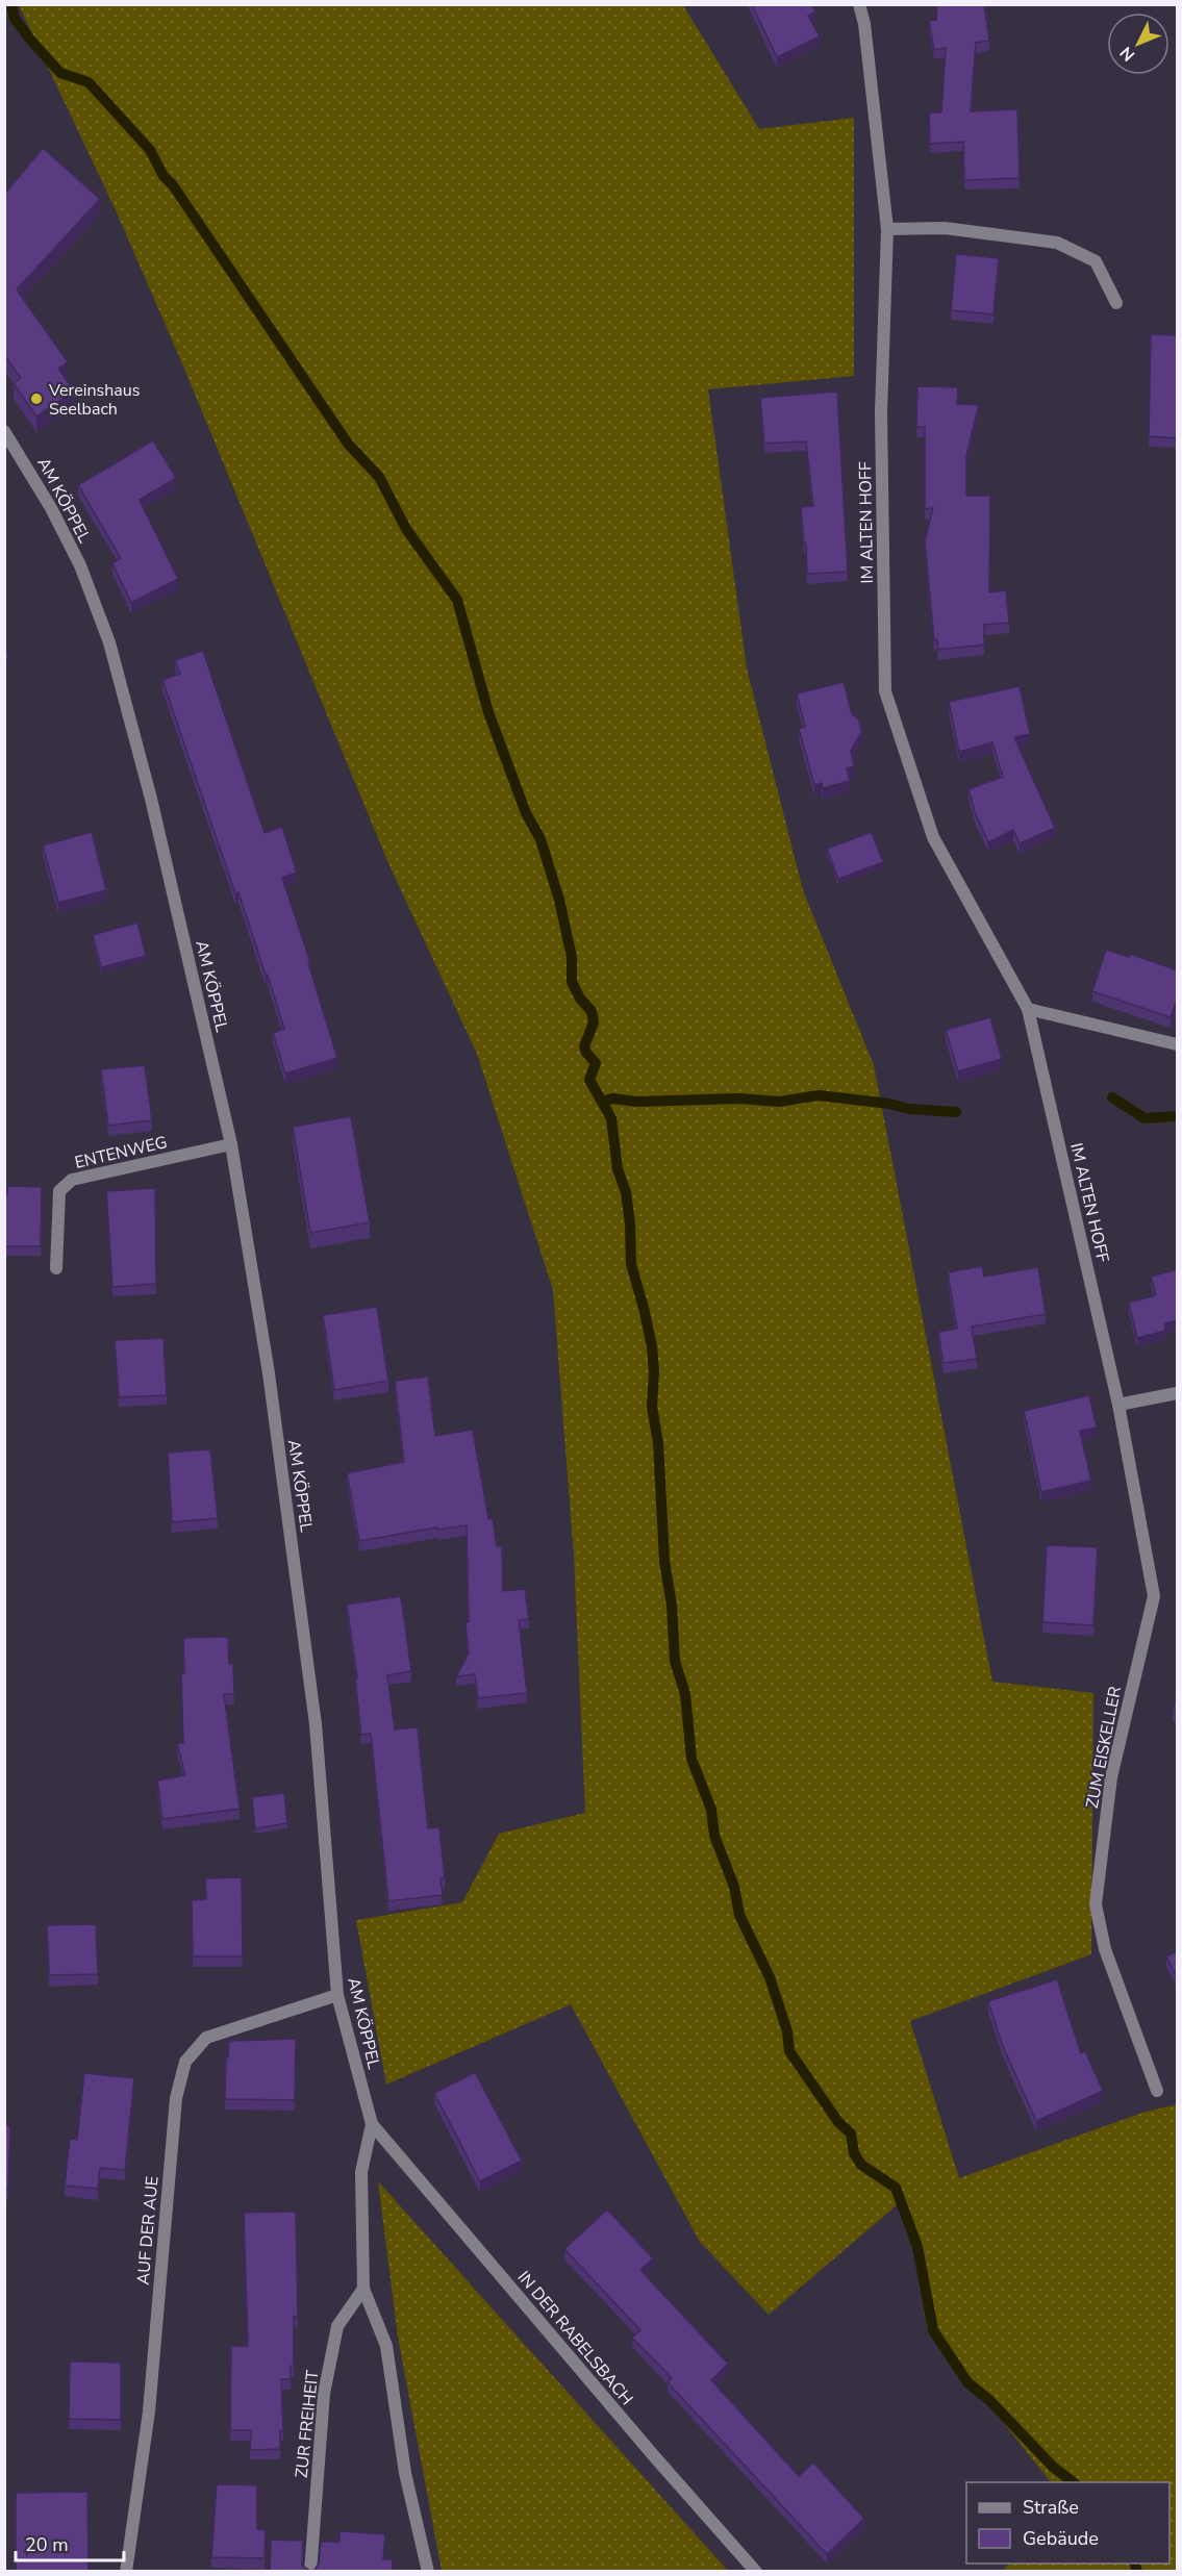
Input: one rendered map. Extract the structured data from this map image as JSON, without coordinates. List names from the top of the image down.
{
  "streets": {
    "street": [
      "AM KÖPPEL",
      "IM ALTEN HOFF",
      "ENTENWEG",
      "ZUM EISKELLER",
      "AUF DER AUE",
      "IN DER RABELSBACH",
      "ZUR FREIHEIT"
    ]
  },
  "crossings": [
    ["AM KÖPPEL", "ENTENWEG"],
    ["AM KÖPPEL", "AUF DER AUE"],
    ["AM KÖPPEL", "IN DER RABELSBACH"],
    ["AM KÖPPEL", "ZUR FREIHEIT"],
    ["IM ALTEN HOFF", "ZUM EISKELLER"]
  ],
  "places": ["Vereinshaus Seelbach"],
  "legend": ["Straße", "Gebäude"],
  "scale_bar": "20 m",
  "north": "bottom left"
}
